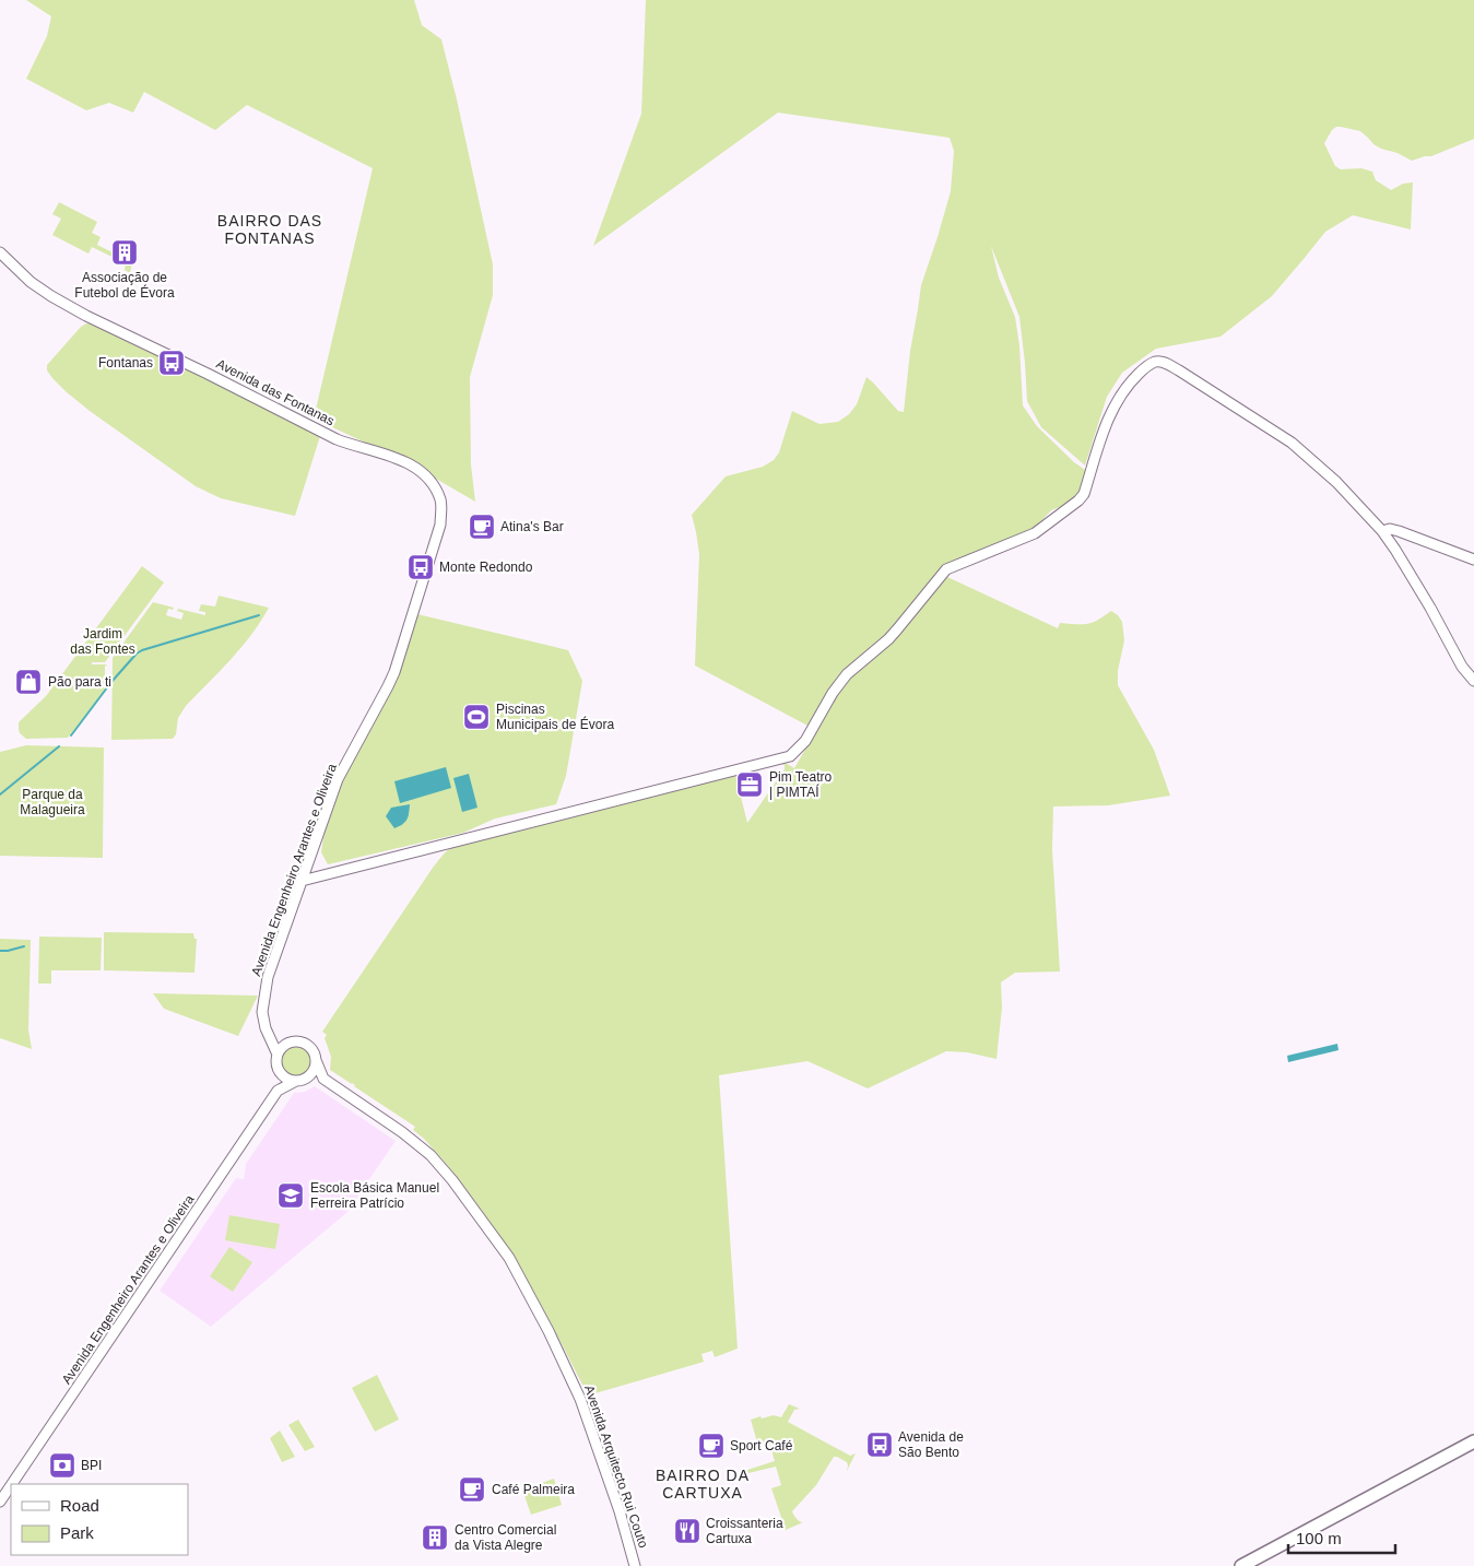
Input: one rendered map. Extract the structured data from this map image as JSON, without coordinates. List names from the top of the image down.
{
  "streets": {
    "street": ["Avenida das Fontanas", "Avenida Engenheiro Arantes e Oliveira", "Avenida Arquitecto Rui Couto"]
  },
  "crossings": [
    ["Avenida das Fontanas", "Avenida Engenheiro Arantes e Oliveira"]
  ],
  "districts": ["BAIRRO DAS FONTANAS", "BAIRRO DA CARTUXA"],
  "parks": ["Jardim das Fontes", "Parque da Malagueira"],
  "places": {
    "building": ["Associação de Futebol de Évora", "Centro Comercial da Vista Alegre"],
    "bus stop": ["Fontanas", "Monte Redondo", "Avenida de São Bento"],
    "cafe": ["Atina's Bar", "Sport Café", "Café Palmeira"],
    "shop": ["Pão para ti"],
    "sports": ["Piscinas Municipais de Évora"],
    "office": ["Pim Teatro | PIMTAÍ"],
    "school or university": ["Escola Básica Manuel Ferreira Patrício"],
    "bank": ["BPI"],
    "restaurant": ["Croissanteria Cartuxa"]
  },
  "legend": ["Road", "Park"],
  "scale_bar": "100 m"
}
